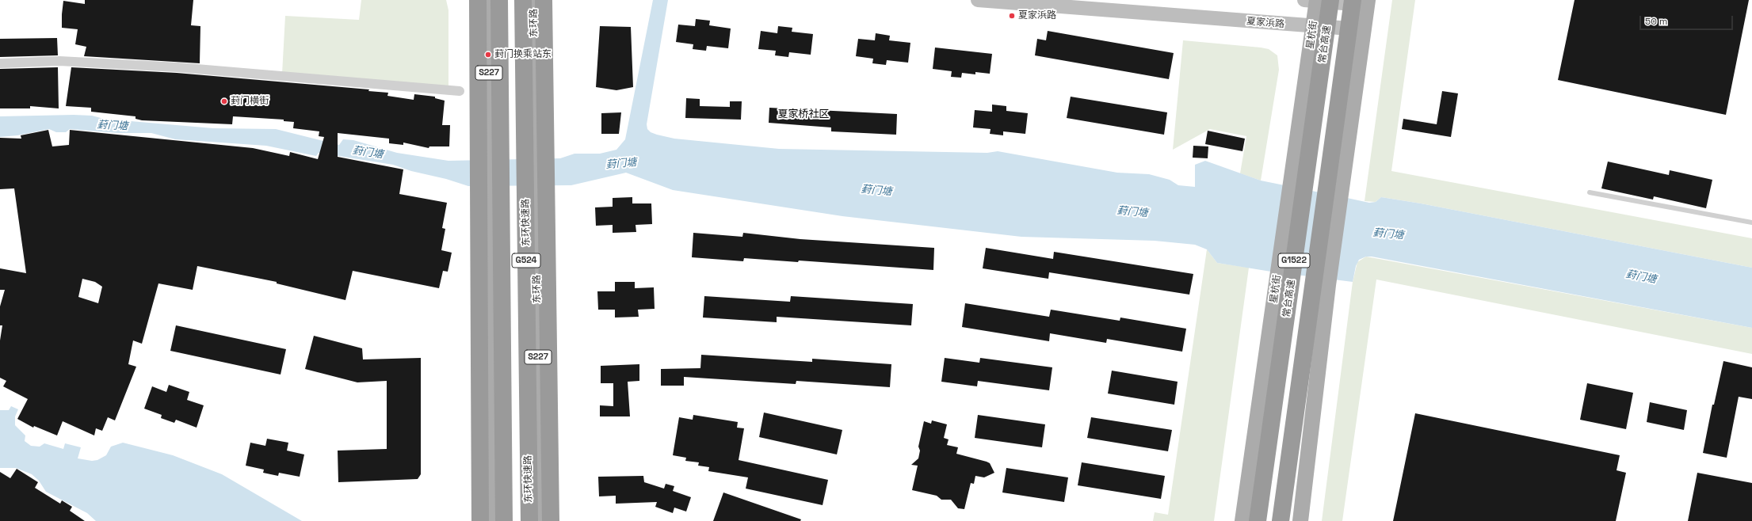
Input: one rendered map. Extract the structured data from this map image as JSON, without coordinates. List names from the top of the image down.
{
  "streets": {
    "highway": [
      "常台高速",
      "东环快速路",
      "G524",
      "G1522"
    ],
    "main road": [
      "东环路",
      "夏家浜路",
      "星杭街",
      "S227"
    ]
  },
  "crossings": [
    ["夏家浜路", "星杭街"],
    ["星杭街", "常台高速"]
  ],
  "districts": ["夏家桥社区"],
  "water": ["葑门塘"],
  "places": ["夏家浜路", "葑门换乘站东", "葑门横街"],
  "scale_bar": "50 m"
}
